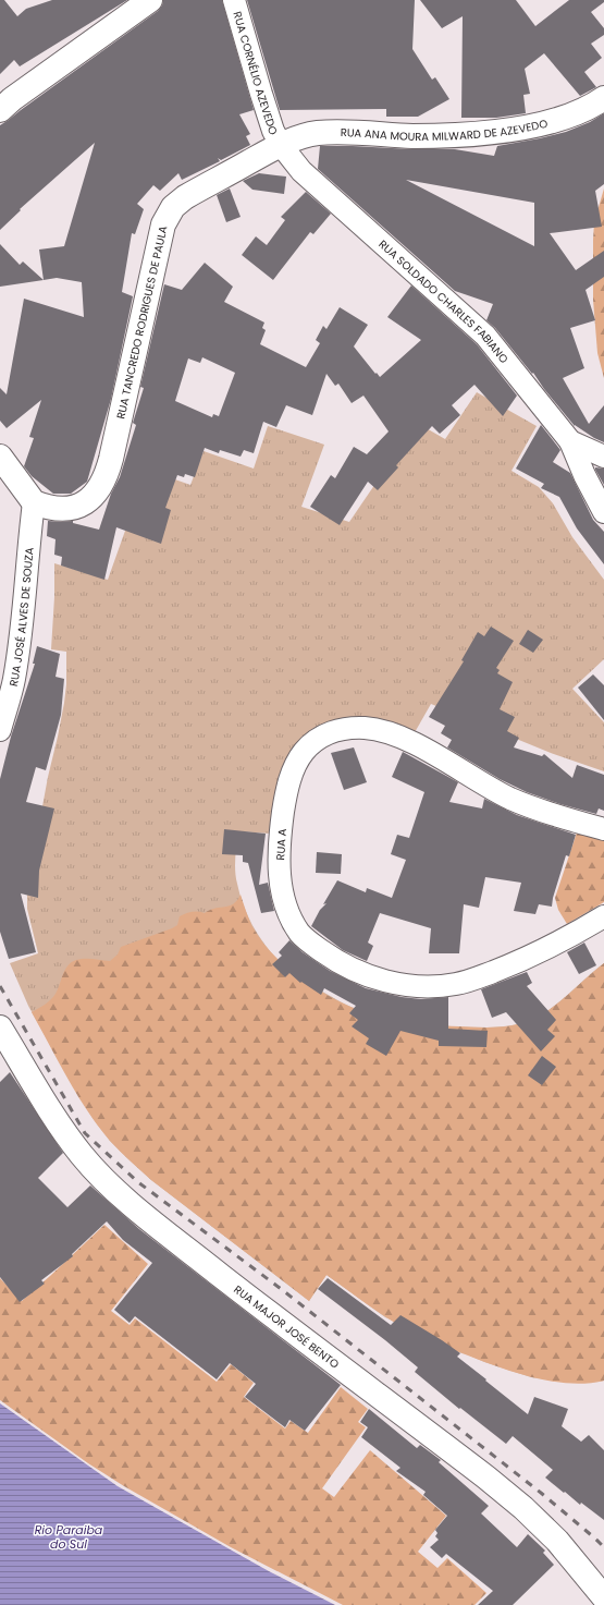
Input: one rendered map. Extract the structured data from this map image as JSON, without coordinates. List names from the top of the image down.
{
  "streets": {
    "street": [
      "RUA CORNÉLIO AZEVEDO",
      "RUA ANA MOURA MILWARD DE AZEVEDO",
      "RUA SOLDADO CHARLES FABIANO",
      "RUA TANCREDO RODRIGUES DE PAULA",
      "RUA JOSÉ ALVES DE SOUZA",
      "RUA A",
      "RUA MAJOR JOSÉ BENTO"
    ]
  },
  "crossings": [
    ["RUA CORNÉLIO AZEVEDO", "RUA ANA MOURA MILWARD DE AZEVEDO"],
    ["RUA CORNÉLIO AZEVEDO", "RUA SOLDADO CHARLES FABIANO"],
    ["RUA CORNÉLIO AZEVEDO", "RUA TANCREDO RODRIGUES DE PAULA"],
    ["RUA ANA MOURA MILWARD DE AZEVEDO", "RUA SOLDADO CHARLES FABIANO"],
    ["RUA ANA MOURA MILWARD DE AZEVEDO", "RUA TANCREDO RODRIGUES DE PAULA"],
    ["RUA SOLDADO CHARLES FABIANO", "RUA TANCREDO RODRIGUES DE PAULA"],
    ["RUA TANCREDO RODRIGUES DE PAULA", "RUA JOSÉ ALVES DE SOUZA"]
  ],
  "water": ["Rio Paraiba do Sul"]
}
